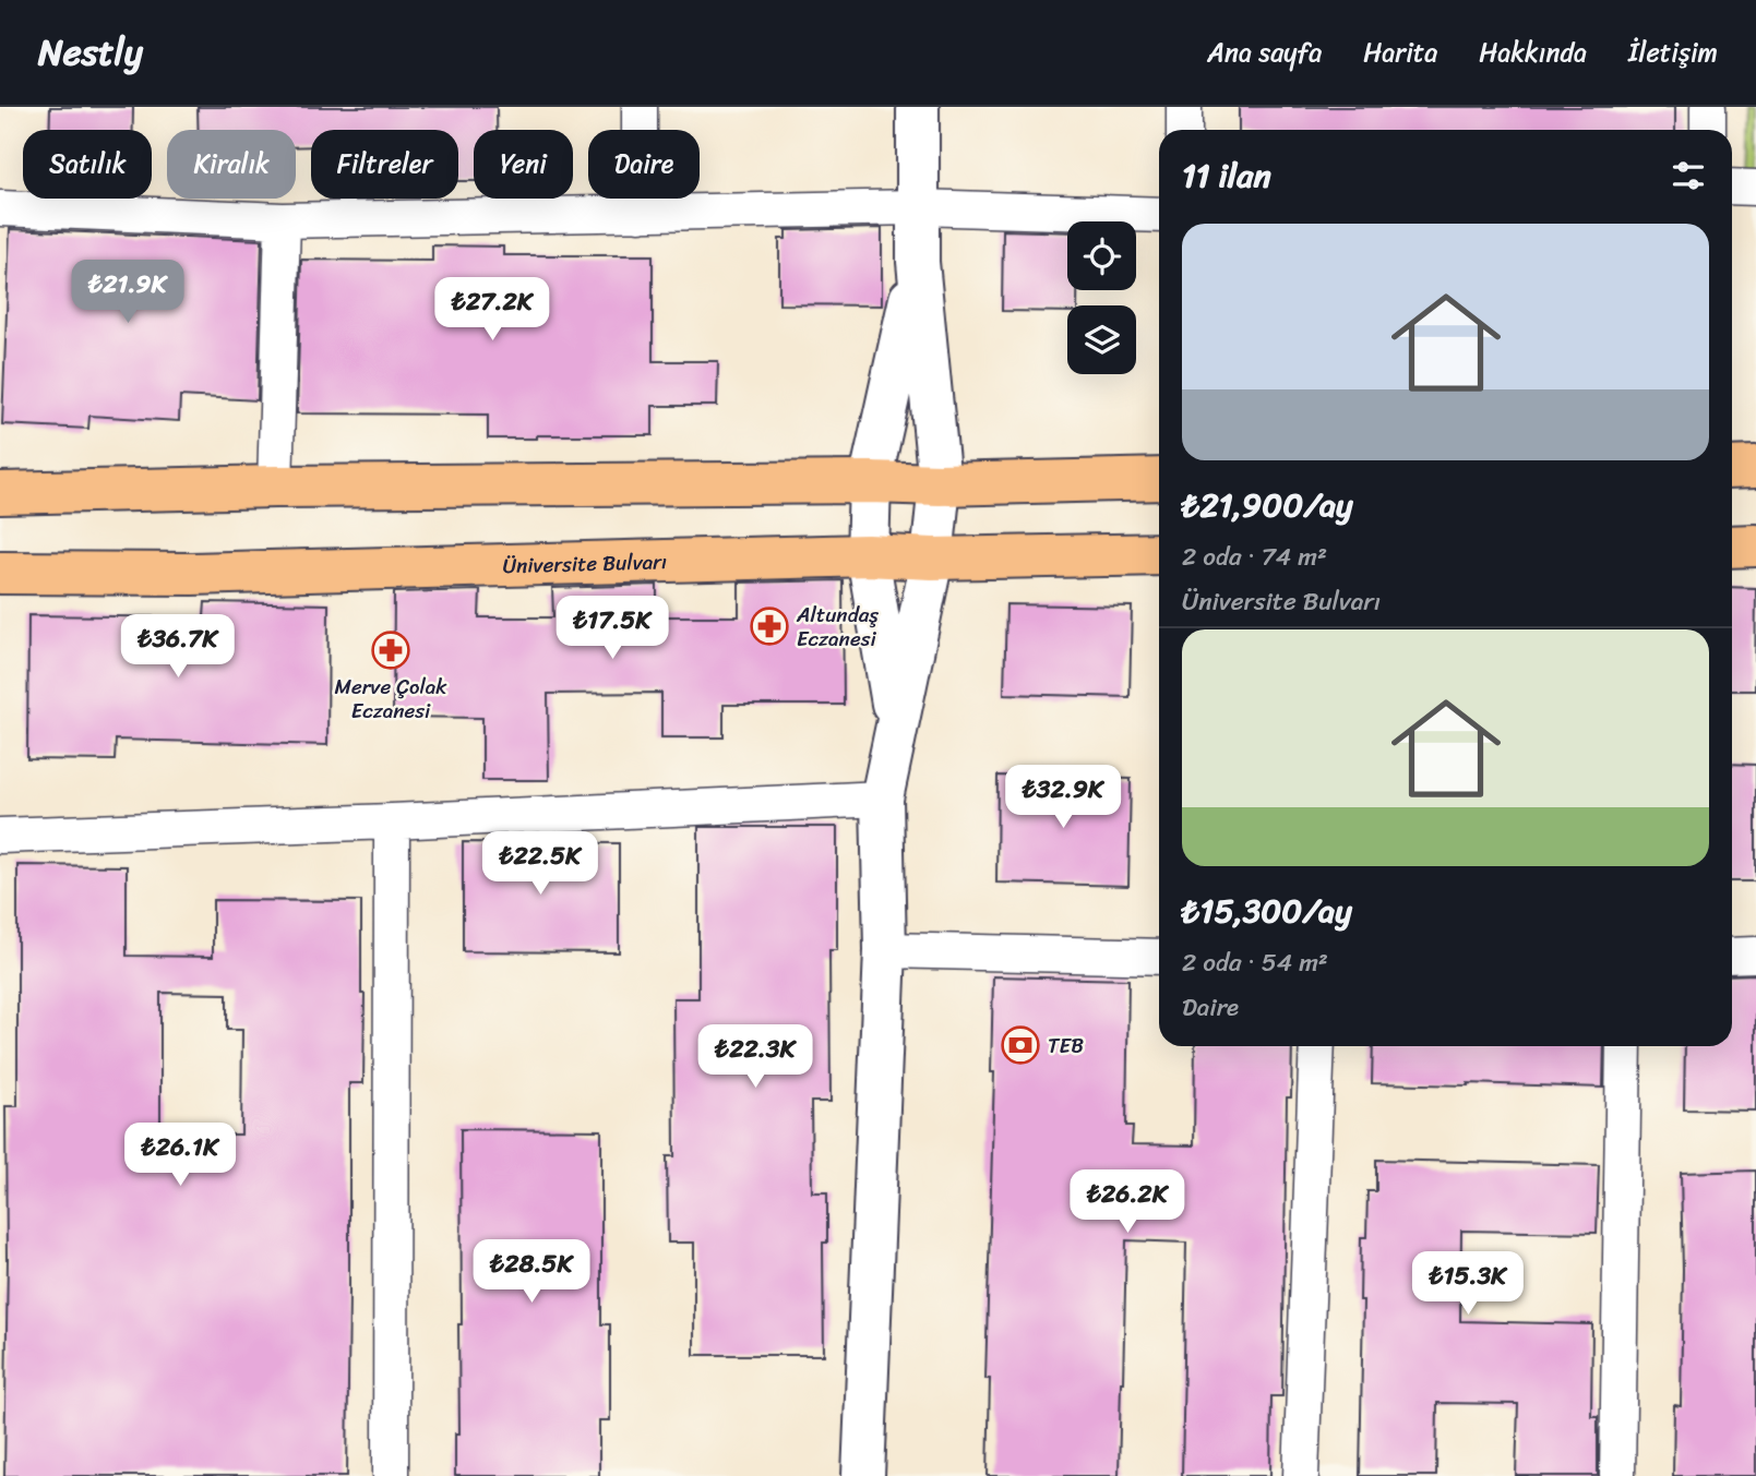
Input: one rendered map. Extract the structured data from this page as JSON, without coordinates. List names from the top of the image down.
{
  "streets": {
    "main road": ["Üniversite Bulvarı"]
  },
  "places": {
    "pharmacy": ["Altundaş Eczanesi", "Merve Çolak Eczanesi"],
    "bank": ["TEB"]
  },
  "page": {
    "header": "Nestly",
    "nav": [
      "Ana sayfa",
      "Harita",
      "Hakkında",
      "İletişim"
    ],
    "chip": [
      "Satılık",
      "Kiralık",
      "Filtreler",
      "Yeni",
      "Daire"
    ],
    "heading": "11 ilan",
    "list": [
      {
        "name": "₺21,900/ay",
        "note": "2 oda · 74 m² · Üniversite Bulvarı"
      },
      {
        "name": "₺15,300/ay",
        "note": "2 oda · 54 m² · Daire"
      }
    ],
    "price": [
      "₺21.9K",
      "₺27.2K",
      "₺17.5K",
      "₺36.7K",
      "₺32.9K",
      "₺22.5K",
      "₺22.3K",
      "₺26.1K",
      "₺26.2K",
      "₺28.5K",
      "₺15.3K"
    ]
  }
}
